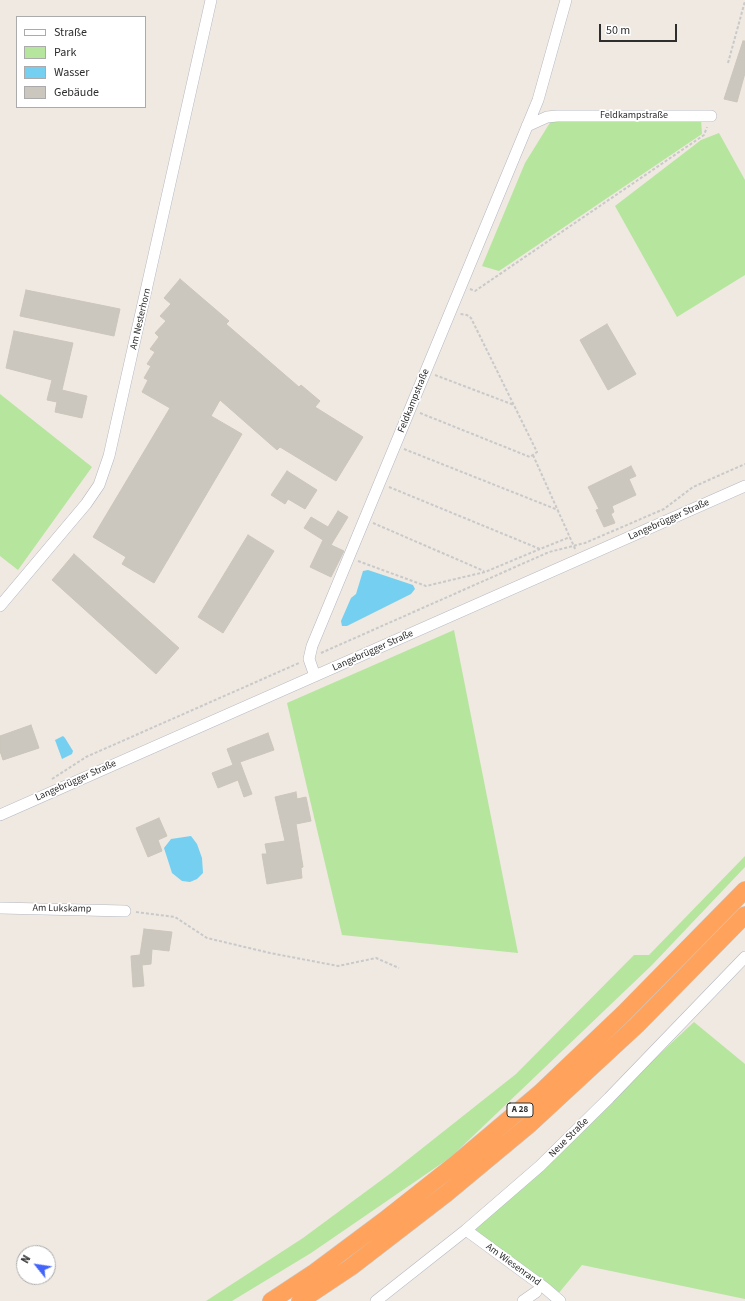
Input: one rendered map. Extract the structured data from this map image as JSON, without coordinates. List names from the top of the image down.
{
  "streets": {
    "highway": ["A 28"],
    "street": [
      "Feldkampstraße",
      "Am Nesterhorn",
      "Langebrügger Straße",
      "Am Lukskamp",
      "Neue Straße",
      "Am Wiesenrand"
    ]
  },
  "crossings": [
    ["Neue Straße", "Am Wiesenrand"]
  ],
  "legend": [
    "Straße",
    "Park",
    "Wasser",
    "Gebäude"
  ],
  "scale_bar": "50 m",
  "north": "top left"
}
